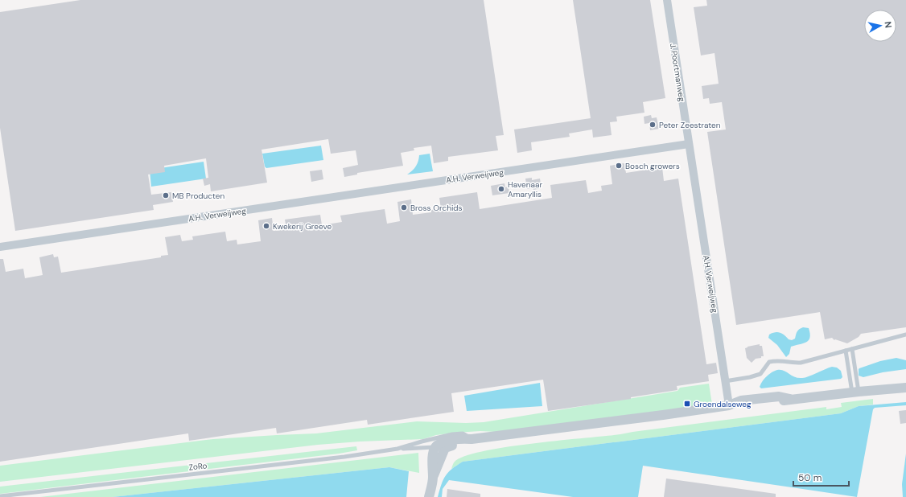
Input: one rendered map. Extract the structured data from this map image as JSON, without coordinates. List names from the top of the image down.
{
  "streets": {
    "street": ["J. Poortmanweg", "A.H. Verweijweg"],
    "lane": ["ZoRo"]
  },
  "crossings": [
    ["J. Poortmanweg", "A.H. Verweijweg"]
  ],
  "places": {
    "other": [
      "Peter Zeestraten",
      "Bosch growers",
      "Havenaar Amaryllis",
      "MB Producten",
      "Bross Orchids",
      "Kwekerij Greeve"
    ],
    "transit": ["Groendalseweg"]
  },
  "scale_bar": "50 m",
  "north": "right"
}
